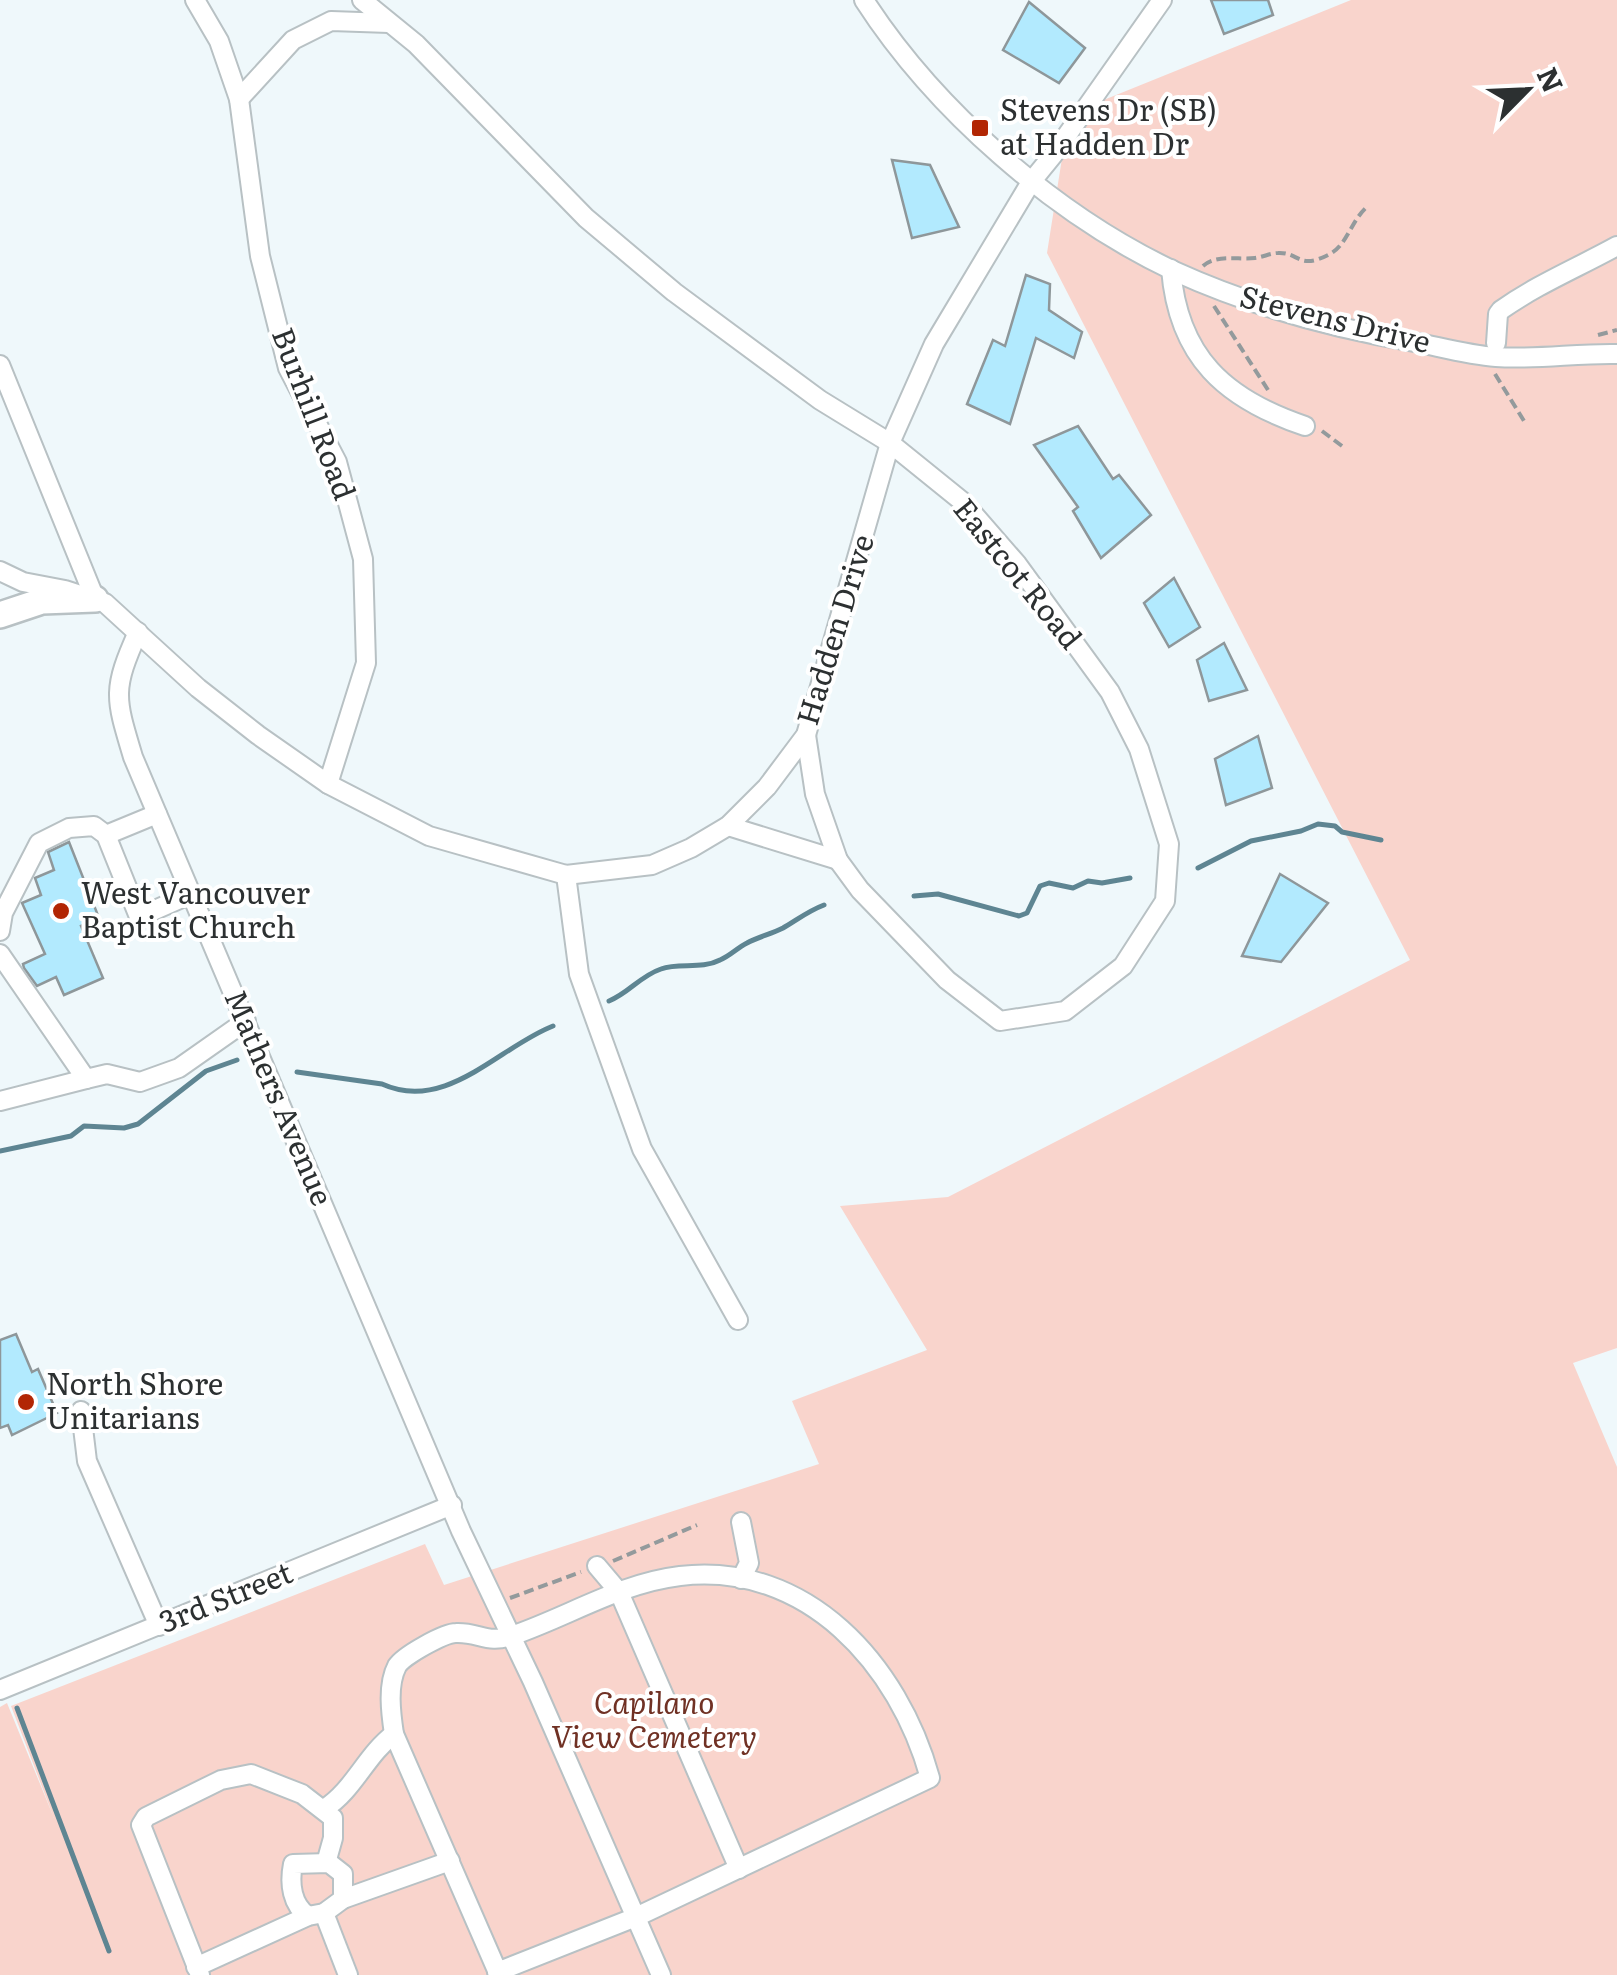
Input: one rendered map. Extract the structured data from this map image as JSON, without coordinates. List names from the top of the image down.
{
  "streets": {
    "street": [
      "Stevens Drive",
      "Burhill Road",
      "Eastcot Road",
      "Hadden Drive",
      "Mathers Avenue",
      "3rd Street"
    ]
  },
  "crossings": [
    ["Stevens Drive", "Hadden Drive"],
    ["Burhill Road", "Hadden Drive"],
    ["Eastcot Road", "Hadden Drive"],
    ["Hadden Drive", "Mathers Avenue"],
    ["Mathers Avenue", "3rd Street"]
  ],
  "parks": ["Capilano View Cemetery"],
  "places": {
    "transit": ["Stevens Dr (SB) at Hadden Dr"],
    "other": ["West Vancouver Baptist Church", "North Shore Unitarians"]
  },
  "north": "top right"
}
